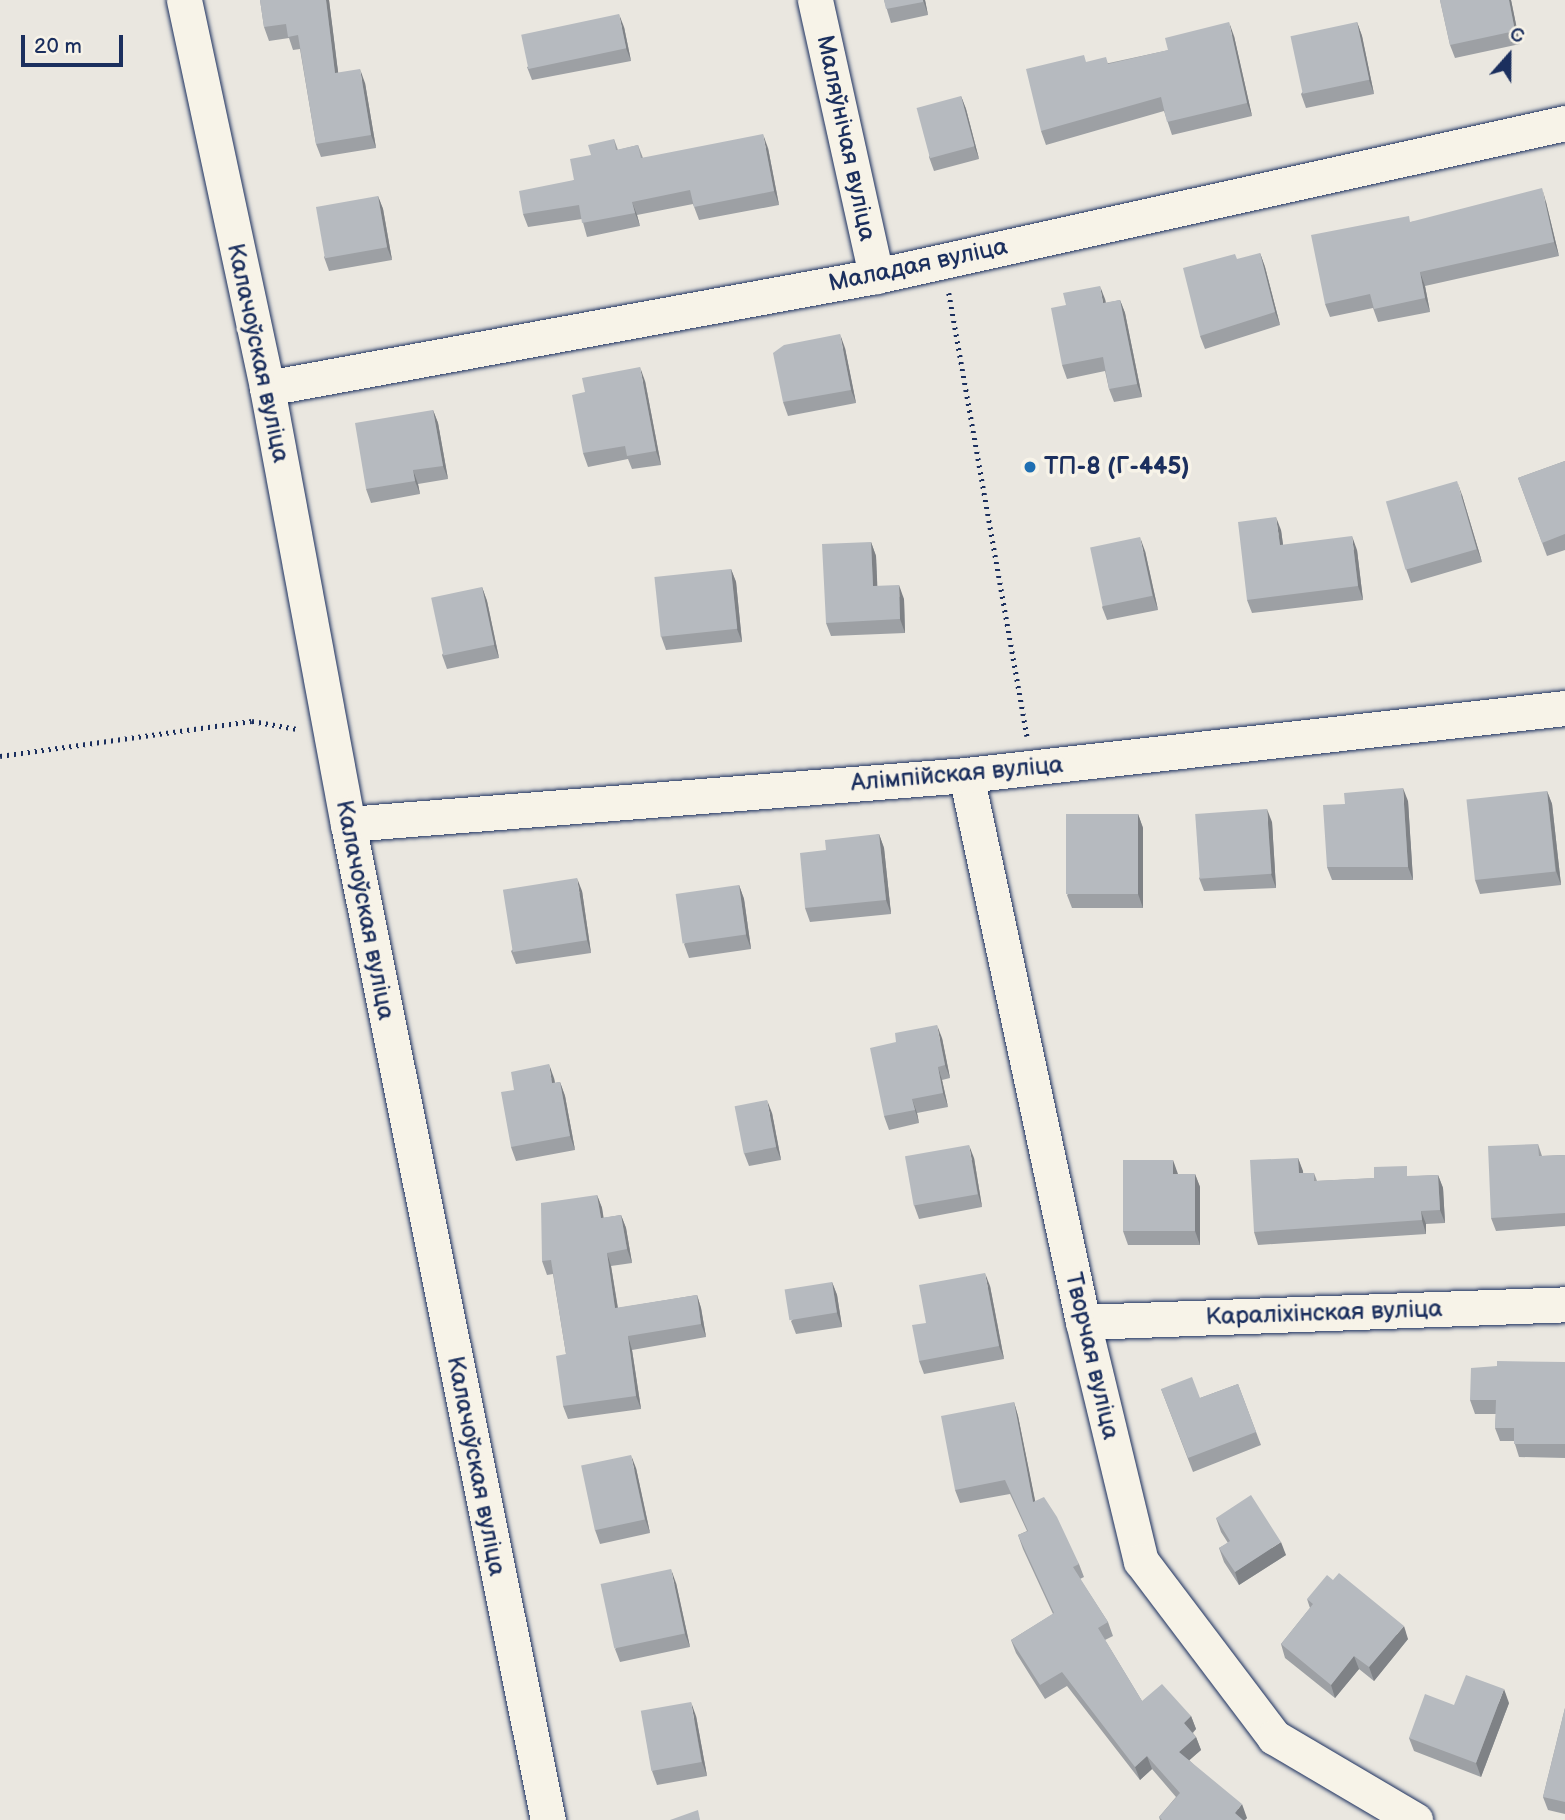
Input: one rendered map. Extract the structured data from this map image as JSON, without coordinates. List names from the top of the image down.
{
  "streets": {
    "street": [
      "Маляўнічая вуліца",
      "Маладая вуліца",
      "Калачоўская вуліца",
      "Алімпійская вуліца",
      "Караліхінская вуліца",
      "Творчая вуліца"
    ]
  },
  "crossings": [
    ["Маляўнічая вуліца", "Маладая вуліца"],
    ["Маладая вуліца", "Калачоўская вуліца"],
    ["Калачоўская вуліца", "Алімпійская вуліца"],
    ["Алімпійская вуліца", "Творчая вуліца"],
    ["Караліхінская вуліца", "Творчая вуліца"]
  ],
  "places": ["ТП-8 (Г-445)"],
  "scale_bar": "20 m",
  "north": "top"
}
